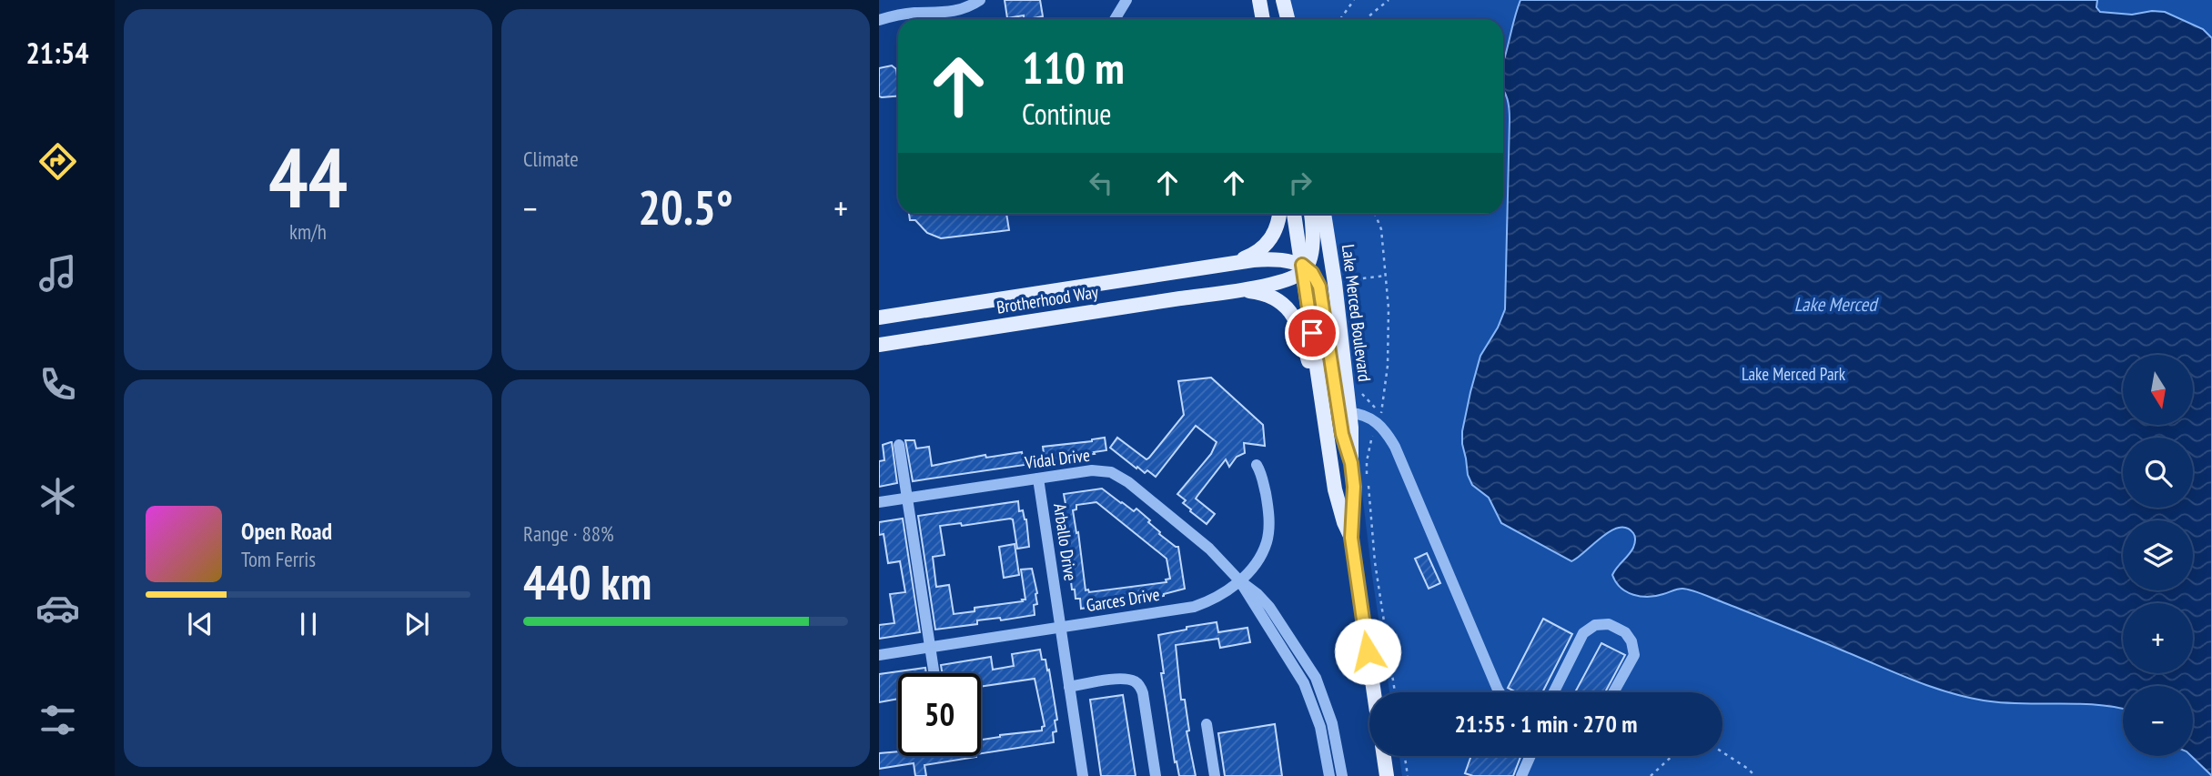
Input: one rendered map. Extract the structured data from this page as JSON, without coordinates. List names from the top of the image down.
{
  "streets": {
    "main road": ["Brotherhood Way", "Lake Merced Boulevard"],
    "street": ["Vidal Drive", "Arballo Drive", "Garces Drive"]
  },
  "crossings": [
    ["Vidal Drive", "Arballo Drive"],
    ["Vidal Drive", "Garces Drive"],
    ["Arballo Drive", "Garces Drive"]
  ],
  "water": ["Lake Merced"],
  "parks": ["Lake Merced Park"],
  "north": "bottom",
  "page": {
    "tabs": "21:54",
    "tile": [
      ["44", "km/h"],
      "Climate",
      ["Range · 88%", "440 km"]
    ],
    "turn": ["110 m", "Continue"],
    "heat": ["−", "20.5°", "+"],
    "map_buttons": ["+", "−"],
    "song": ["Open Road", "Tom Ferris"],
    "limit": "50",
    "trip": "21:55 · 1 min · 270 m"
  }
}
